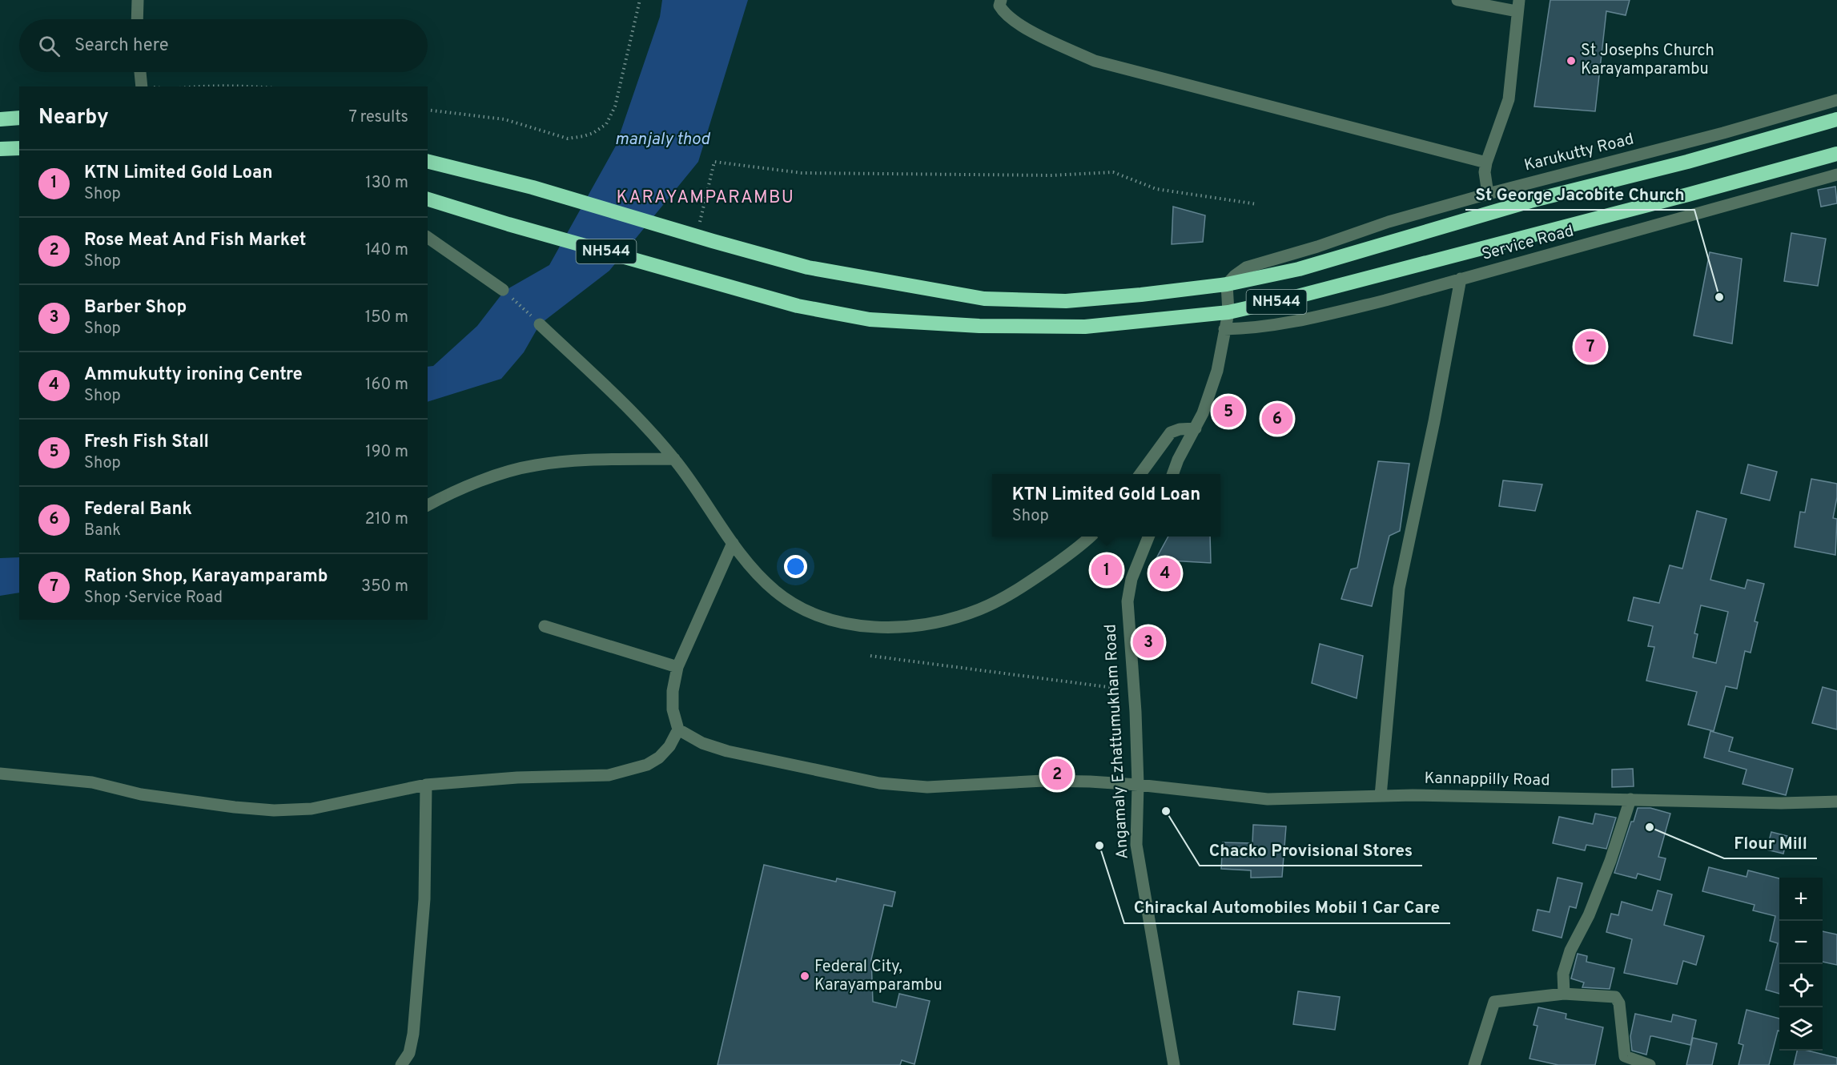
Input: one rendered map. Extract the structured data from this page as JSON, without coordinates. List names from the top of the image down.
{
  "streets": {
    "highway": ["NH544"],
    "street": [
      "Karukutty Road",
      "Service Road",
      "Angamaly Ezhattumukham Road",
      "Kannappilly Road"
    ]
  },
  "crossings": [
    ["Karukutty Road", "NH544"],
    ["Angamaly Ezhattumukham Road", "Kannappilly Road"]
  ],
  "districts": ["KARAYAMPARAMBU"],
  "water": ["manjaly thod"],
  "places": [
    "St Josephs Church Karayamparambu",
    "St George Jacobite Church",
    "Chacko Provisional Stores",
    "Flour Mill",
    "Chirackal Automobiles Mobil 1 Car Care",
    "Federal City, Karayamparambu"
  ],
  "page": {
    "search": "Search here",
    "heading": ["Nearby", "7 results"],
    "list": [
      {
        "mark": "1",
        "name": "KTN Limited Gold Loan",
        "note": "Shop",
        "value": "130 m"
      },
      {
        "mark": "2",
        "name": "Rose Meat And Fish Market",
        "note": "Shop",
        "value": "140 m"
      },
      {
        "mark": "3",
        "name": "Barber Shop",
        "note": "Shop",
        "value": "150 m"
      },
      {
        "mark": "4",
        "name": "Ammukutty ironing Centre",
        "note": "Shop",
        "value": "160 m"
      },
      {
        "mark": "5",
        "name": "Fresh Fish Stall",
        "note": "Shop",
        "value": "190 m"
      },
      {
        "mark": "6",
        "name": "Federal Bank",
        "note": "Bank",
        "value": "210 m"
      },
      {
        "mark": "7",
        "name": "Ration Shop, Karayamparamb",
        "note": "Shop · Service Road",
        "value": "350 m"
      }
    ],
    "pins": [
      "7",
      "5",
      "6",
      "1",
      "4",
      "3",
      "2"
    ],
    "popup": ["KTN Limited Gold Loan", "Shop"],
    "map_buttons": ["+", "−"]
  }
}
